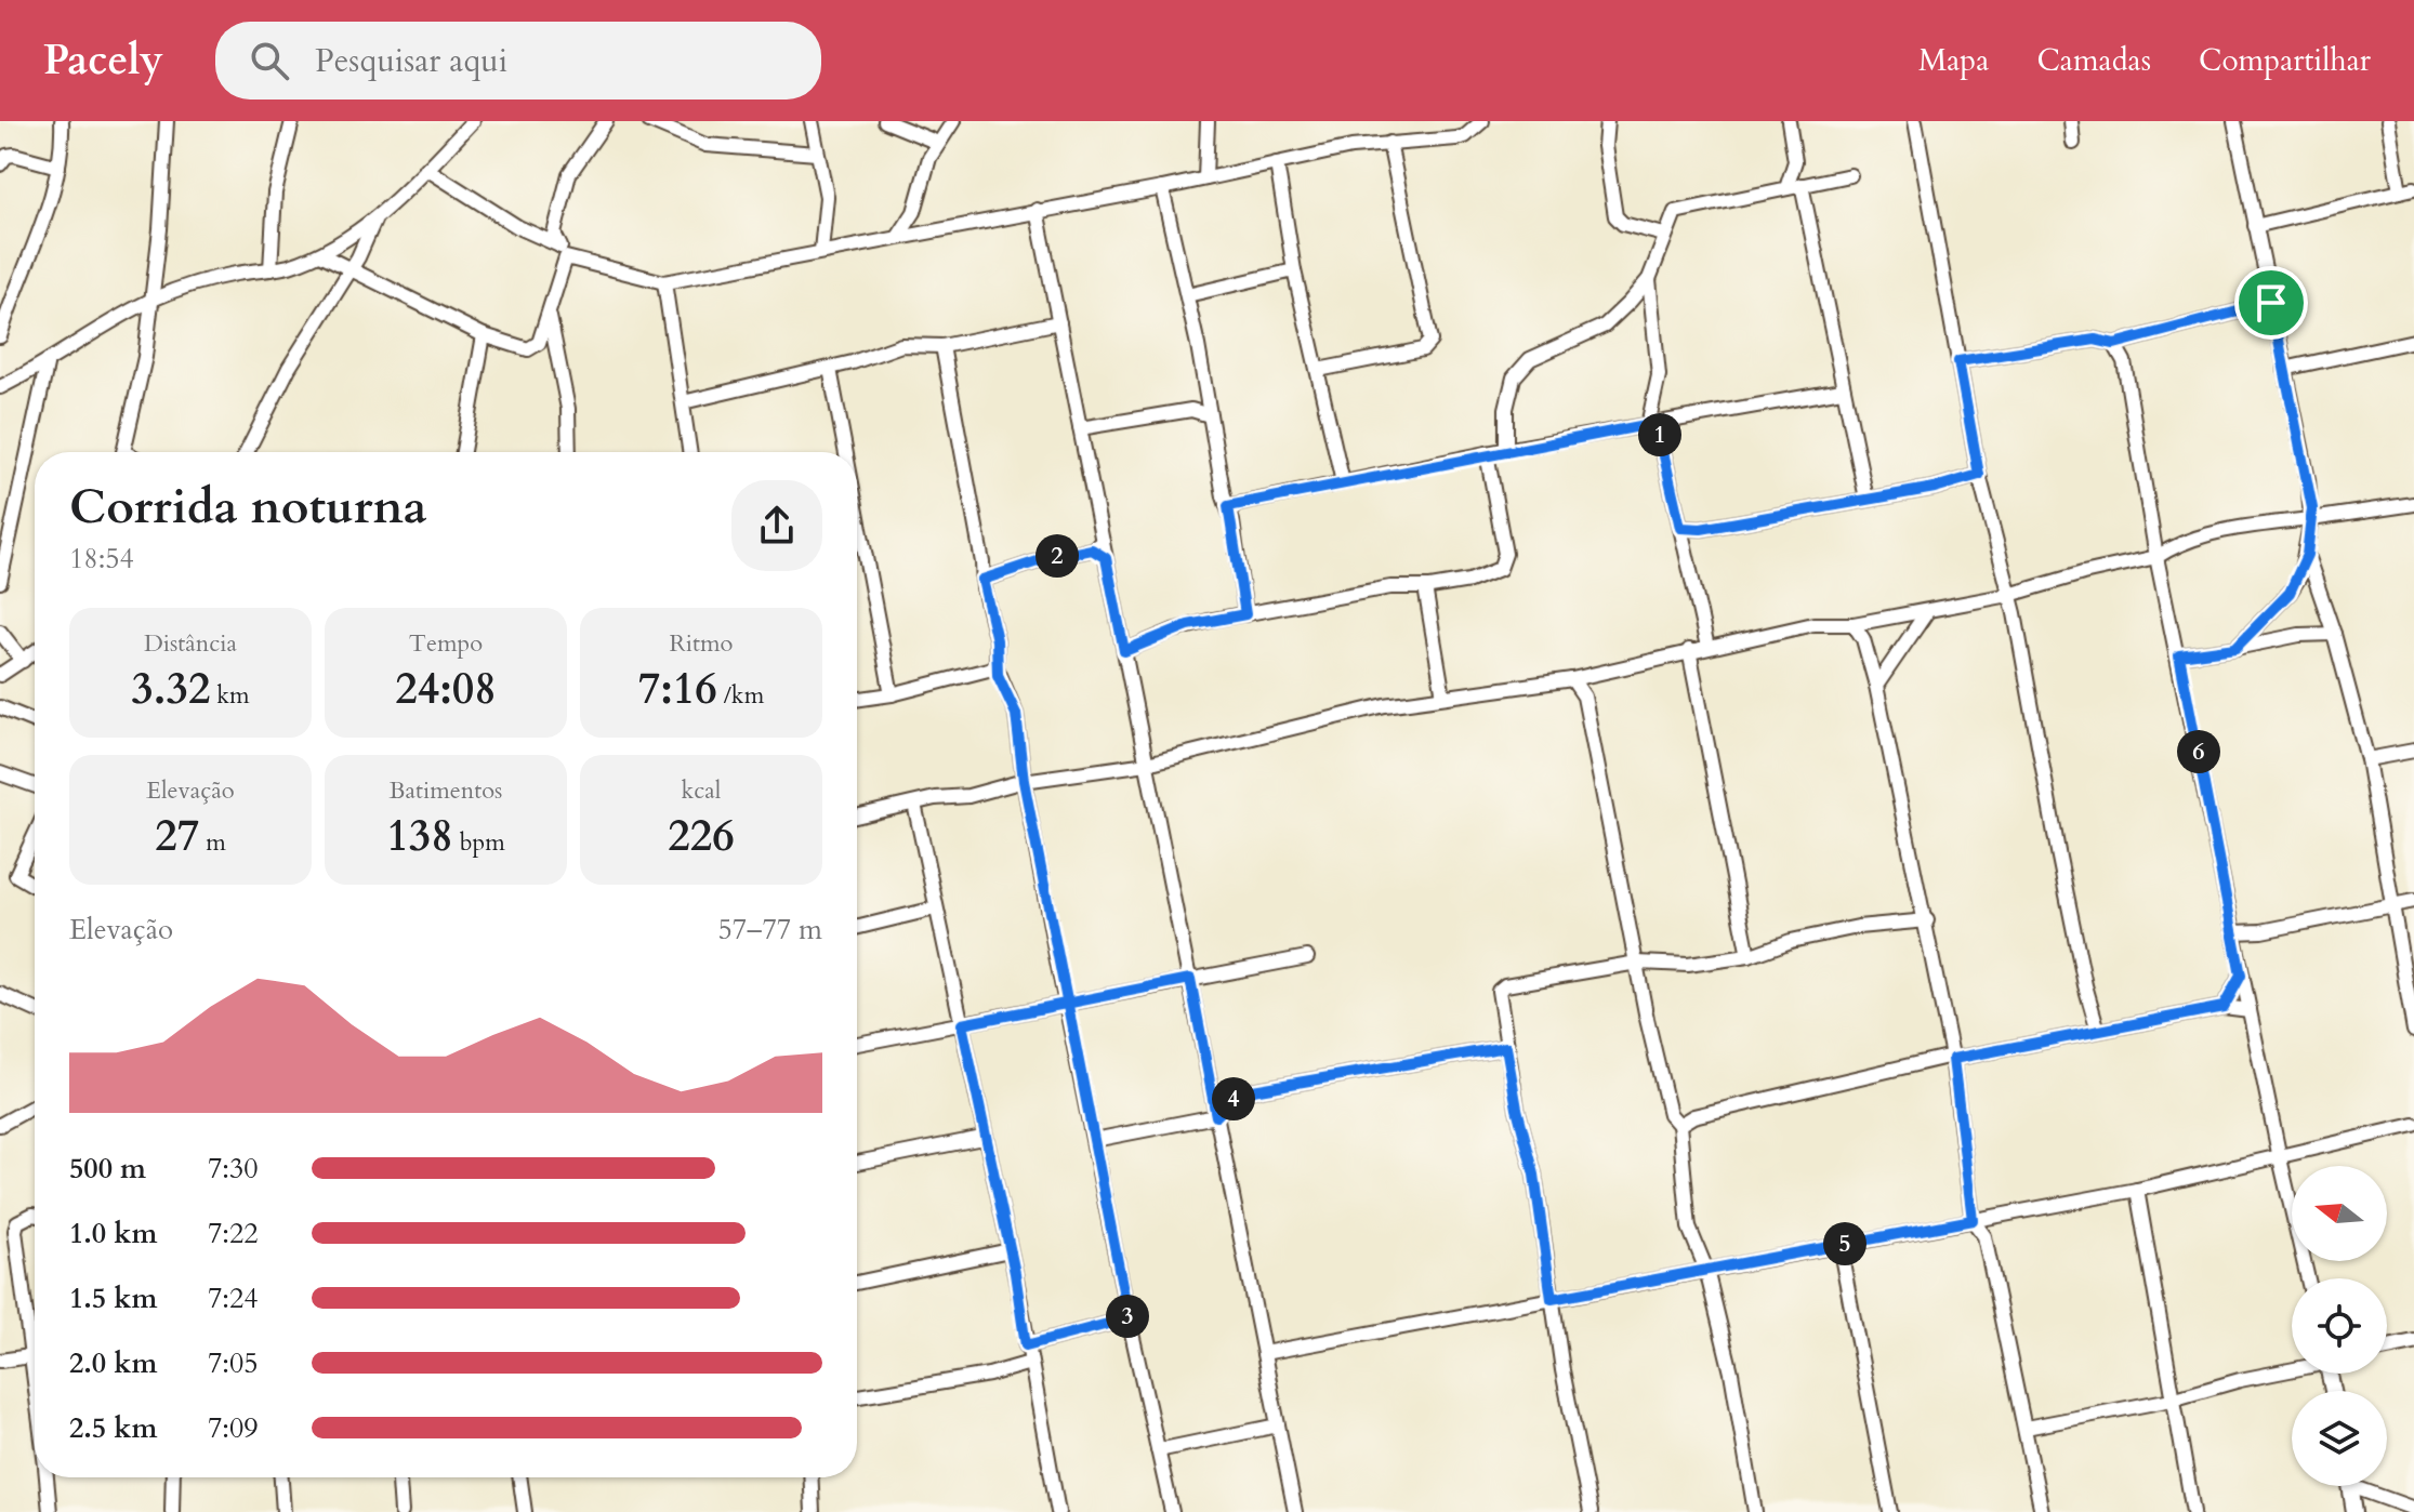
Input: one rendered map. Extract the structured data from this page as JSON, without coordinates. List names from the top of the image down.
{
  "north": "left",
  "page": {
    "header": "Pacely",
    "search": "Pesquisar aqui",
    "nav": ["Mapa", "Camadas", "Compartilhar"],
    "pins": [
      "1",
      "2",
      "6",
      "4",
      "5",
      "3"
    ],
    "heading": ["Corrida noturna", "18:54"],
    "stats": [
      ["Distância", "3.32 km"],
      ["Tempo", "24:08"],
      ["Ritmo", "7:16 /km"],
      ["Elevação", "27 m"],
      ["Batimentos", "138 bpm"],
      ["kcal", "226"]
    ],
    "chart": ["Elevação", "57–77 m"],
    "list": [
      {
        "name": "500 m",
        "note": "7:30"
      },
      {
        "name": "1.0 km",
        "note": "7:22"
      },
      {
        "name": "1.5 km",
        "note": "7:24"
      },
      {
        "name": "2.0 km",
        "note": "7:05"
      },
      {
        "name": "2.5 km",
        "note": "7:09"
      }
    ]
  }
}
